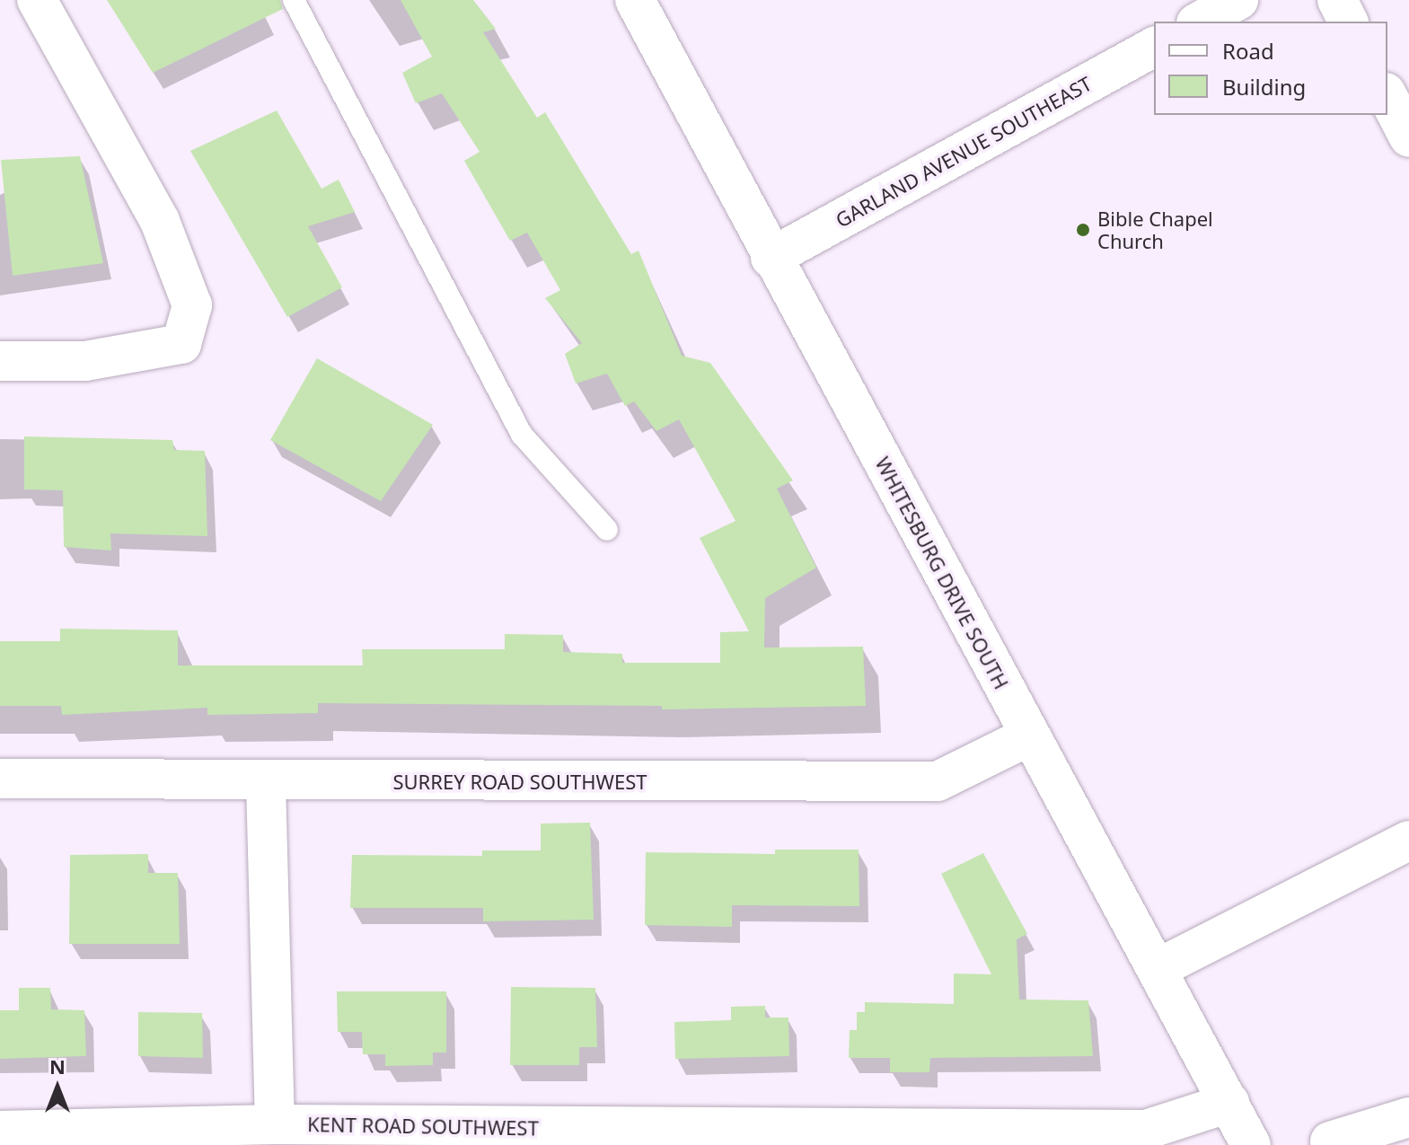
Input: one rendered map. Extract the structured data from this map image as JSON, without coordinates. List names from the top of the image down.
{
  "streets": {
    "street": [
      "GARLAND AVENUE SOUTHEAST",
      "WHITESBURG DRIVE SOUTH",
      "SURREY ROAD SOUTHWEST",
      "KENT ROAD SOUTHWEST"
    ]
  },
  "crossings": [
    ["GARLAND AVENUE SOUTHEAST", "WHITESBURG DRIVE SOUTH"],
    ["WHITESBURG DRIVE SOUTH", "SURREY ROAD SOUTHWEST"],
    ["WHITESBURG DRIVE SOUTH", "KENT ROAD SOUTHWEST"]
  ],
  "places": ["Bible Chapel Church"],
  "legend": ["Road", "Building"],
  "north": "top"
}
